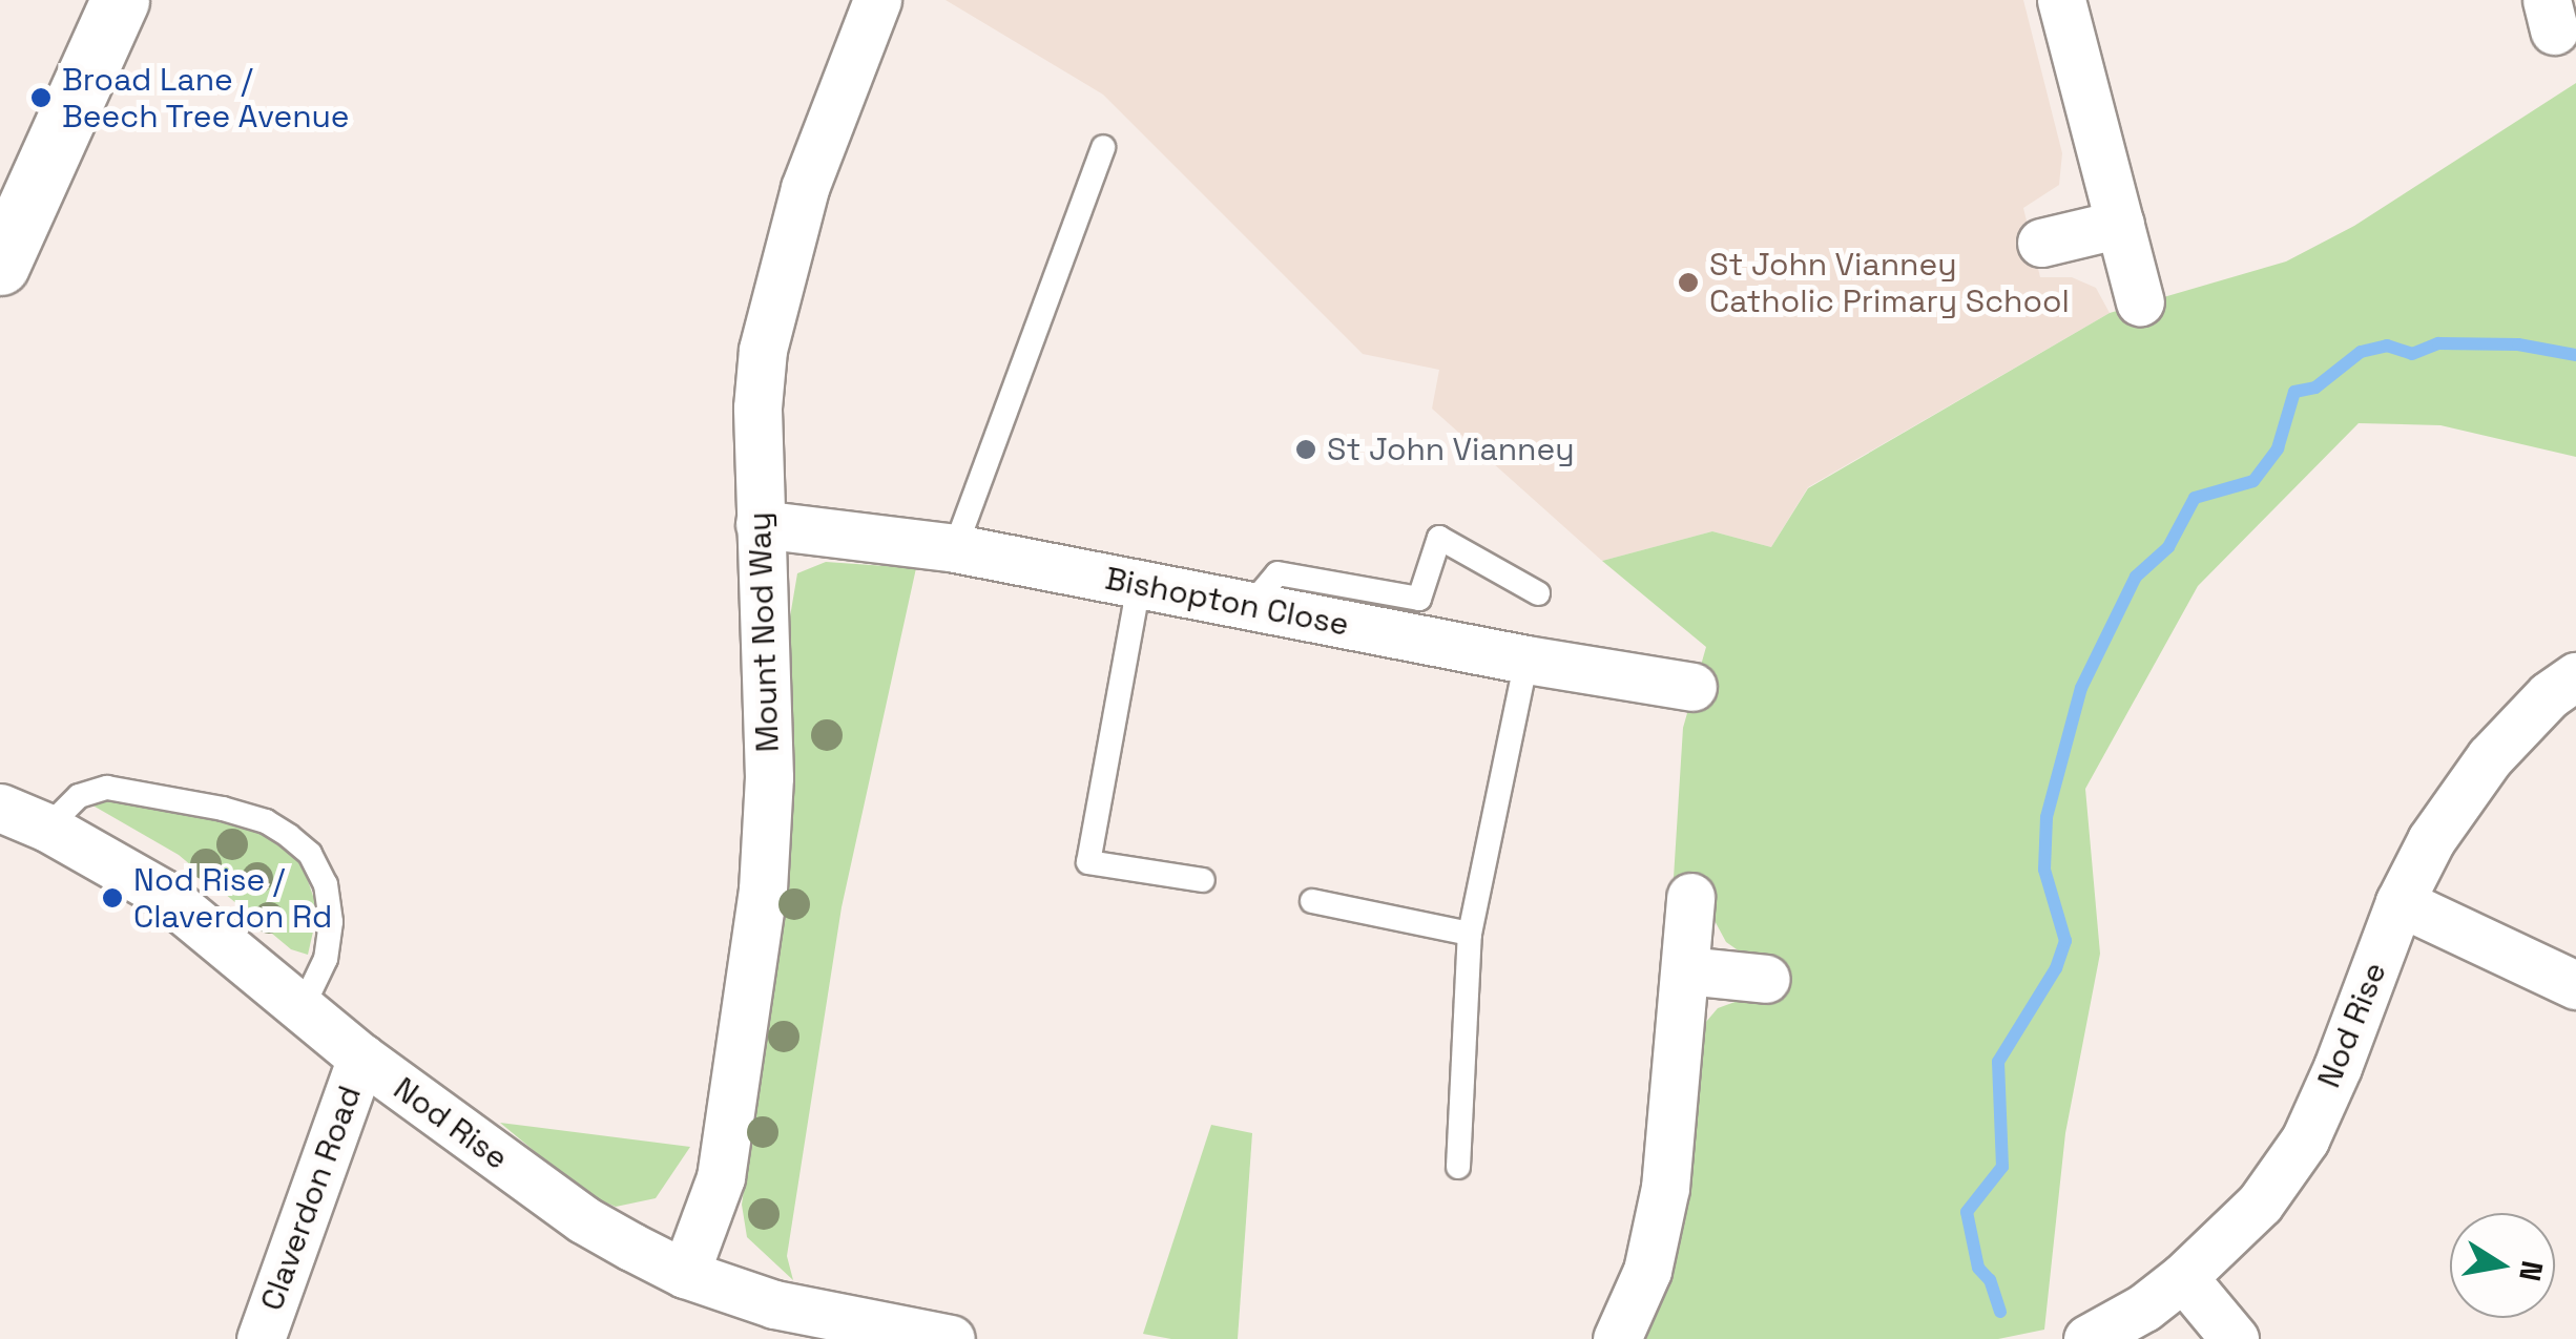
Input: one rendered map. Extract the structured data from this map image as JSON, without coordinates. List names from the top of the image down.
{
  "streets": {
    "street": [
      "Bishopton Close",
      "Mount Nod Way",
      "Nod Rise",
      "Claverdon Road"
    ]
  },
  "crossings": [
    ["Bishopton Close", "Mount Nod Way"],
    ["Mount Nod Way", "Nod Rise"],
    ["Nod Rise", "Claverdon Road"]
  ],
  "places": [
    "Broad Lane / Beech Tree Avenue",
    "St John Vianney Catholic Primary School",
    "St John Vianney",
    "Nod Rise / Claverdon Rd"
  ],
  "north": "right"
}
